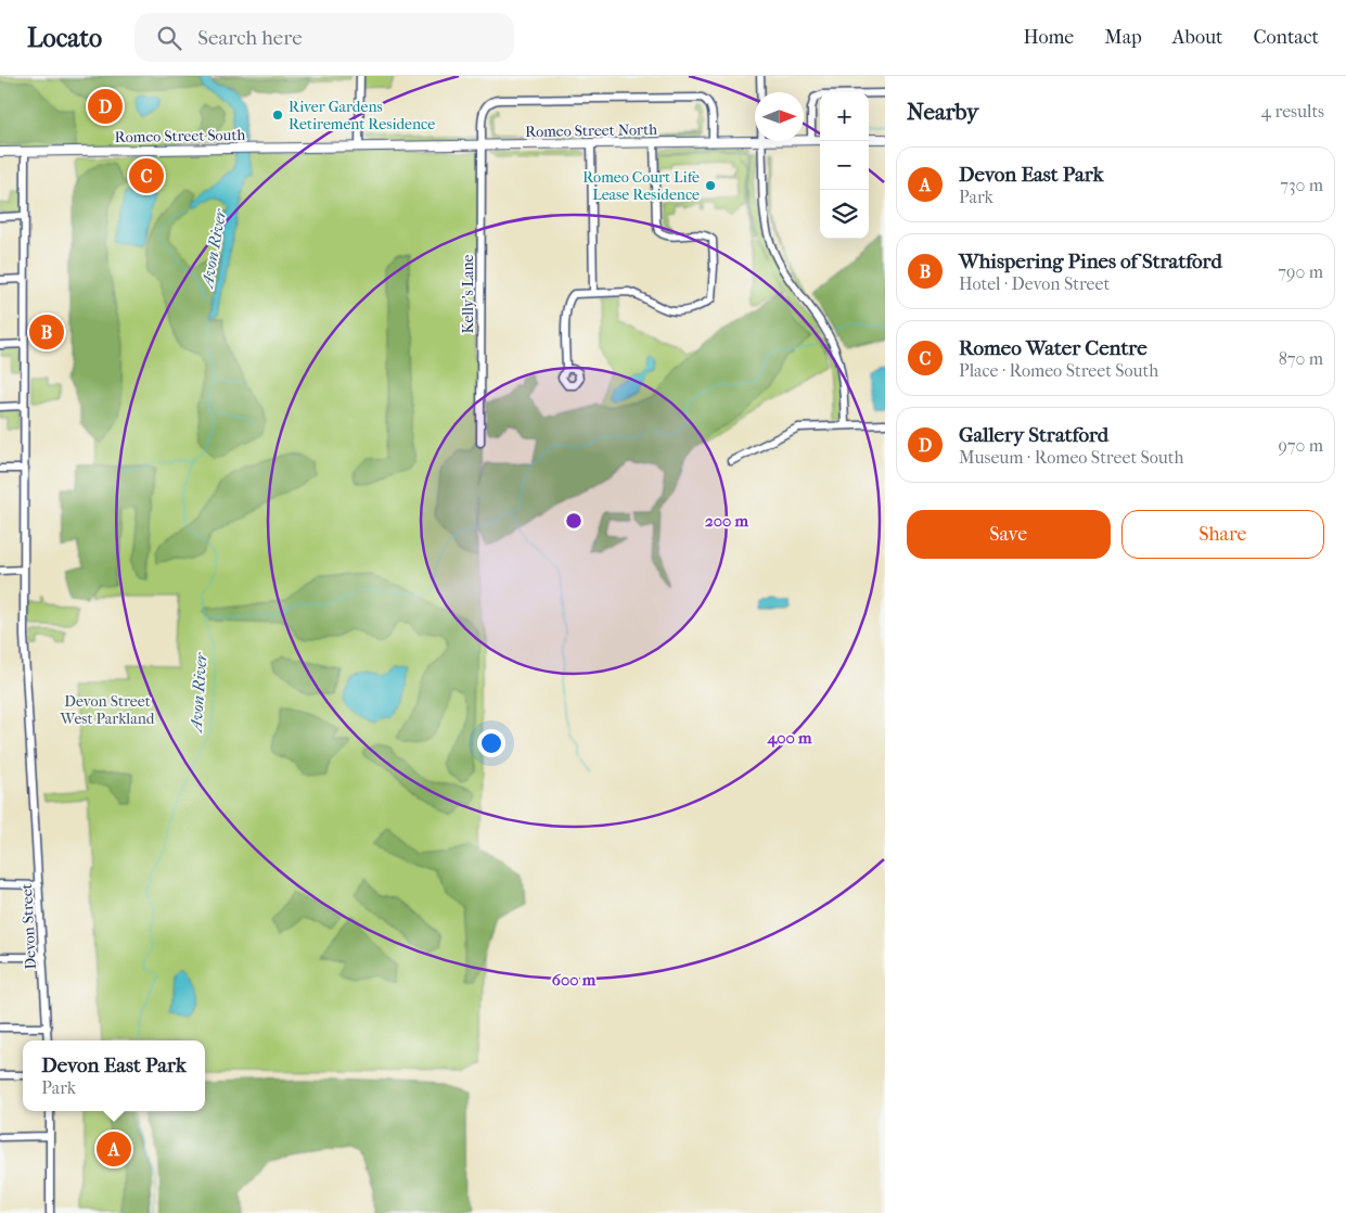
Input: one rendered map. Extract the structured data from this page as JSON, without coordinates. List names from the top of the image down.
{
  "streets": {
    "main road": ["Romeo Street North", "Romeo Street South"],
    "street": ["Kelly's Lane", "Devon Street"]
  },
  "crossings": [
    ["Romeo Street North", "Romeo Street South"],
    ["Romeo Street North", "Kelly's Lane"]
  ],
  "water": ["Avon River"],
  "parks": ["Devon Street West Parkland"],
  "places": ["River Gardens Retirement Residence", "Romeo Court Life Lease Residence"],
  "north": "right",
  "page": {
    "header": "Locato",
    "search": "Search here",
    "nav": [
      "Home",
      "Map",
      "About",
      "Contact"
    ],
    "heading": ["Nearby", "4 results"],
    "pins": [
      "D",
      "C",
      "B",
      "A"
    ],
    "map_buttons": ["+", "−"],
    "list": [
      {
        "mark": "A",
        "name": "Devon East Park",
        "note": "Park",
        "value": "730 m"
      },
      {
        "mark": "B",
        "name": "Whispering Pines of Stratford",
        "note": "Hotel · Devon Street",
        "value": "790 m"
      },
      {
        "mark": "C",
        "name": "Romeo Water Centre",
        "note": "Place · Romeo Street South",
        "value": "870 m"
      },
      {
        "mark": "D",
        "name": "Gallery Stratford",
        "note": "Museum · Romeo Street South",
        "value": "970 m"
      }
    ],
    "buttons": ["Save", "Share"],
    "popup": ["Devon East Park", "Park"]
  },
  "rings": ["200 m", "400 m", "600 m"]
}
